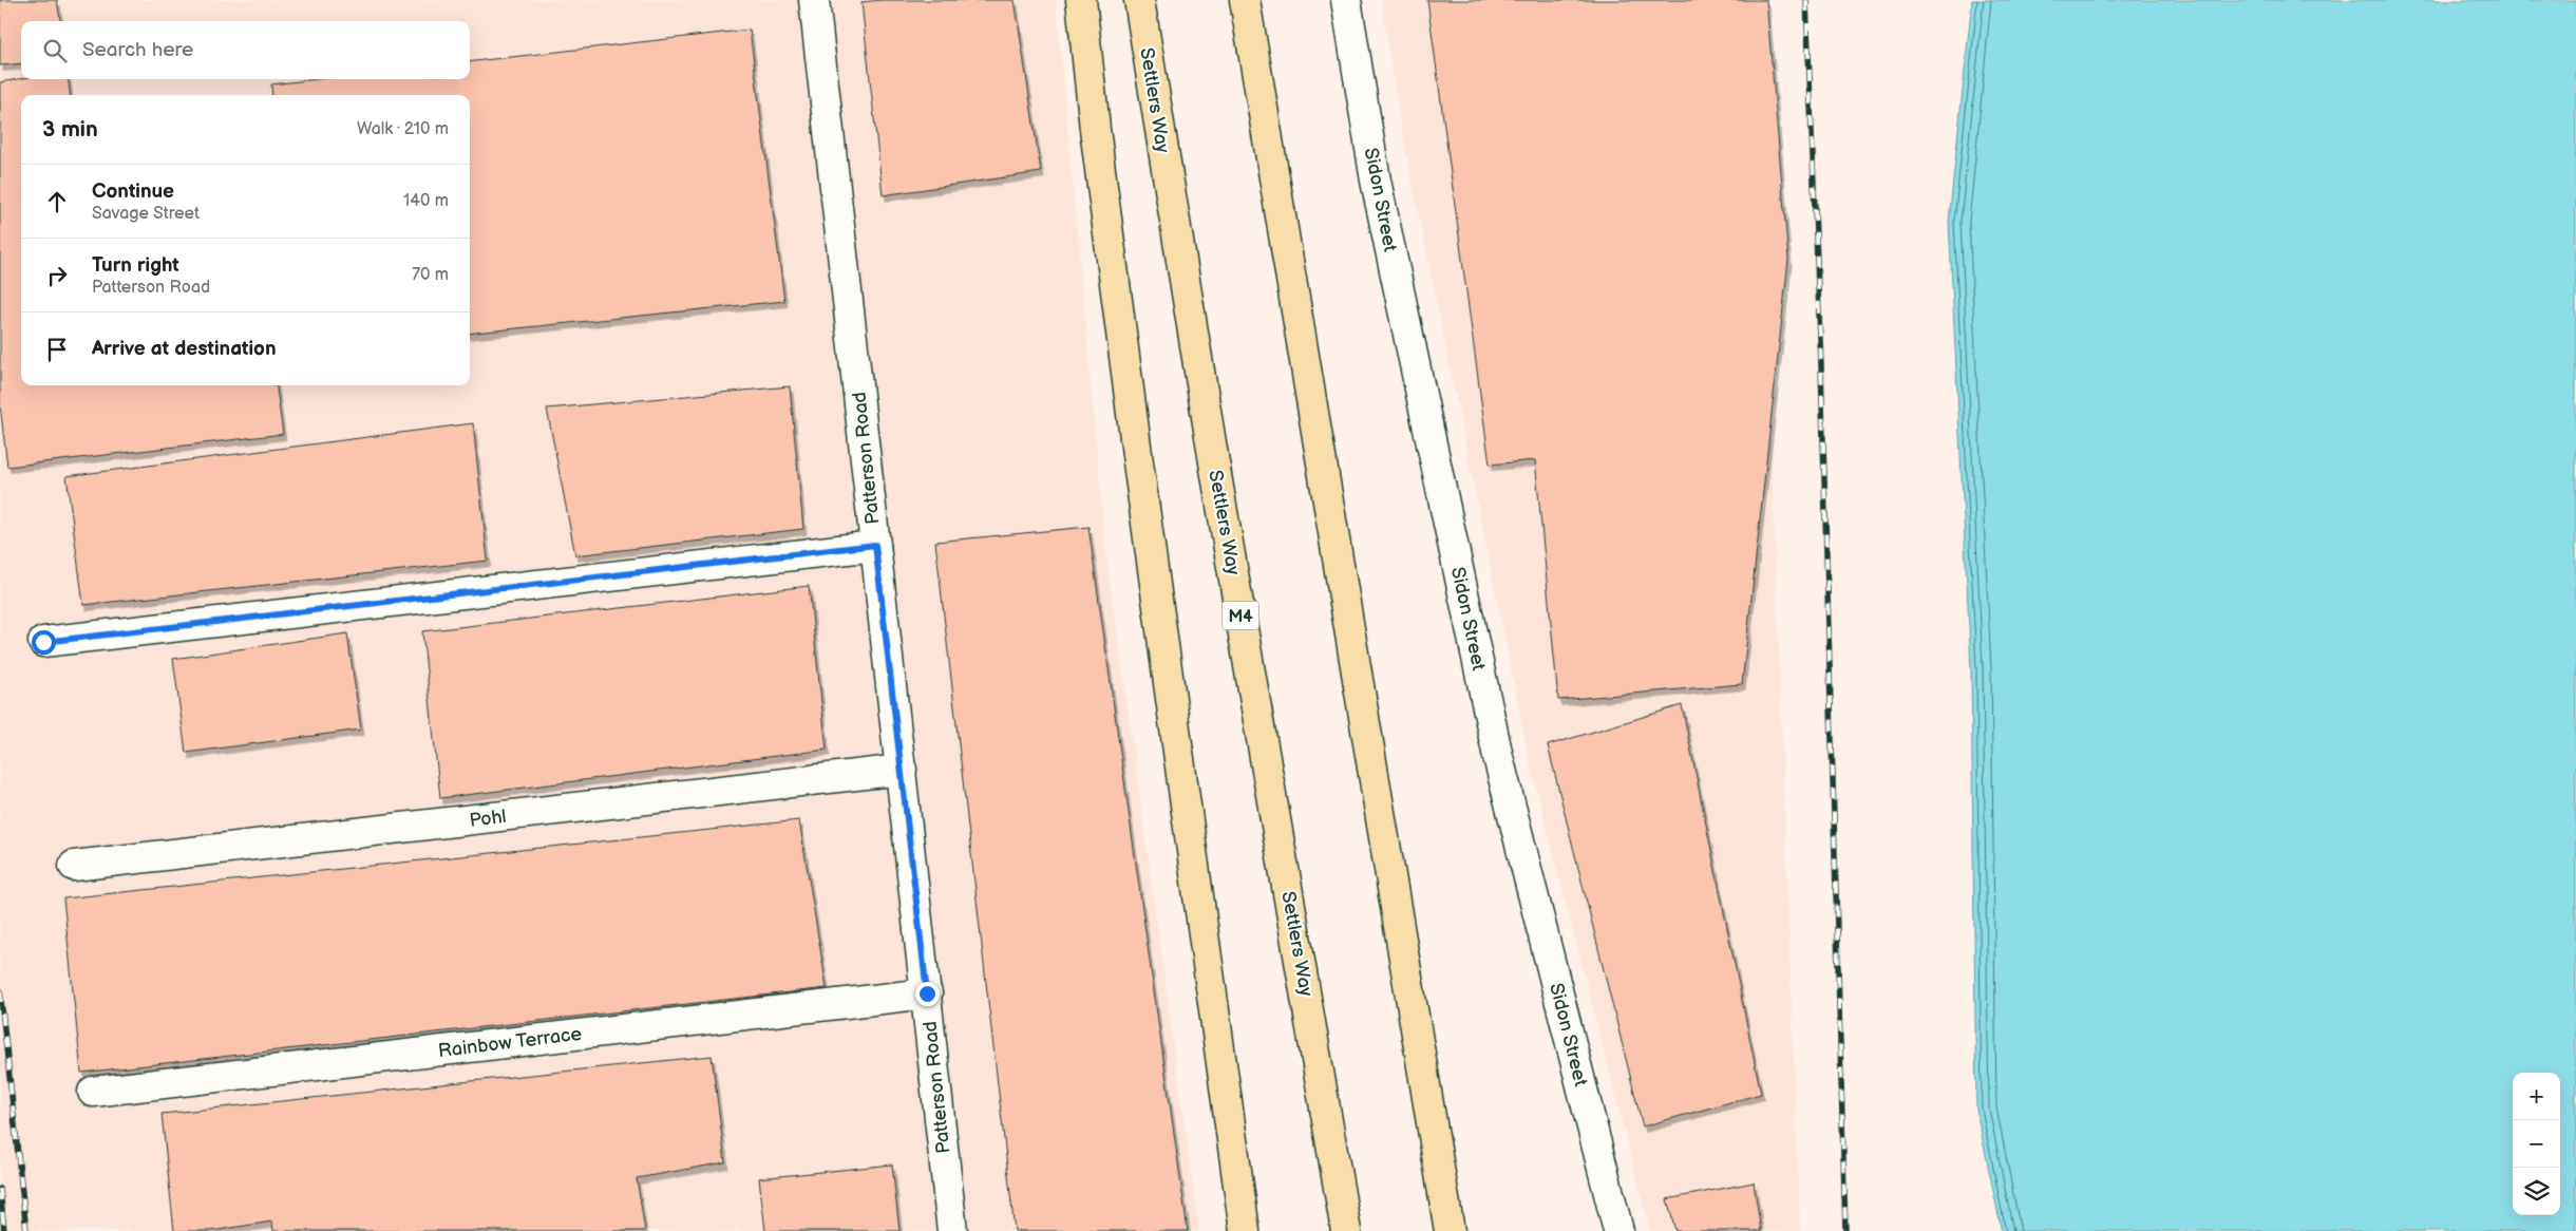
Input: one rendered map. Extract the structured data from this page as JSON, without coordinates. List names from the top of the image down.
{
  "streets": {
    "highway": ["Settlers Way", "M4"],
    "street": [
      "Sidon Street",
      "Patterson Road",
      "Pohl",
      "Rainbow Terrace"
    ]
  },
  "crossings": [
    ["Patterson Road", "Pohl"],
    ["Patterson Road", "Rainbow Terrace"]
  ],
  "page": {
    "search": "Search here",
    "heading": ["3 min", "Walk · 210 m"],
    "list": [
      ["Continue", "Savage Street", "140 m"],
      ["Turn right", "Patterson Road", "70 m"],
      "Arrive at destination"
    ],
    "map_buttons": ["+", "−"]
  }
}
